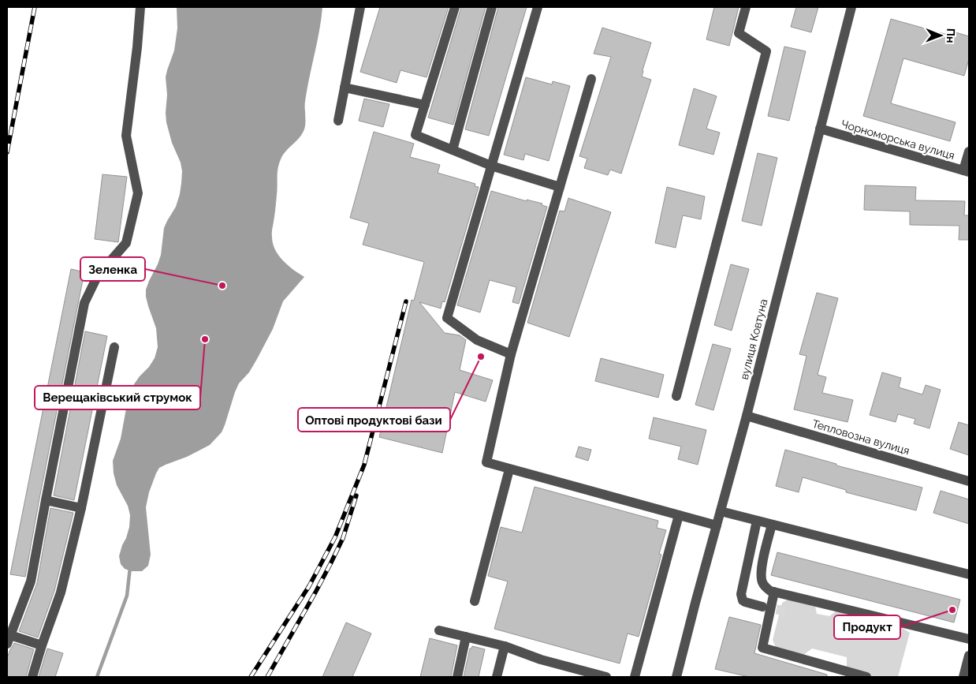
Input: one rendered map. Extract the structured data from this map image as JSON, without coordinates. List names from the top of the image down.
{
  "streets": {
    "street": ["Чорноморська вулиця", "вулиця Ковтуна", "Тепловозна вулиця"]
  },
  "crossings": [
    ["Чорноморська вулиця", "вулиця Ковтуна"],
    ["вулиця Ковтуна", "Тепловозна вулиця"]
  ],
  "places": [
    "Зеленка",
    "Верещаківський струмок",
    "Оптові продуктові бази",
    "Продукт"
  ],
  "north": "right"
}
